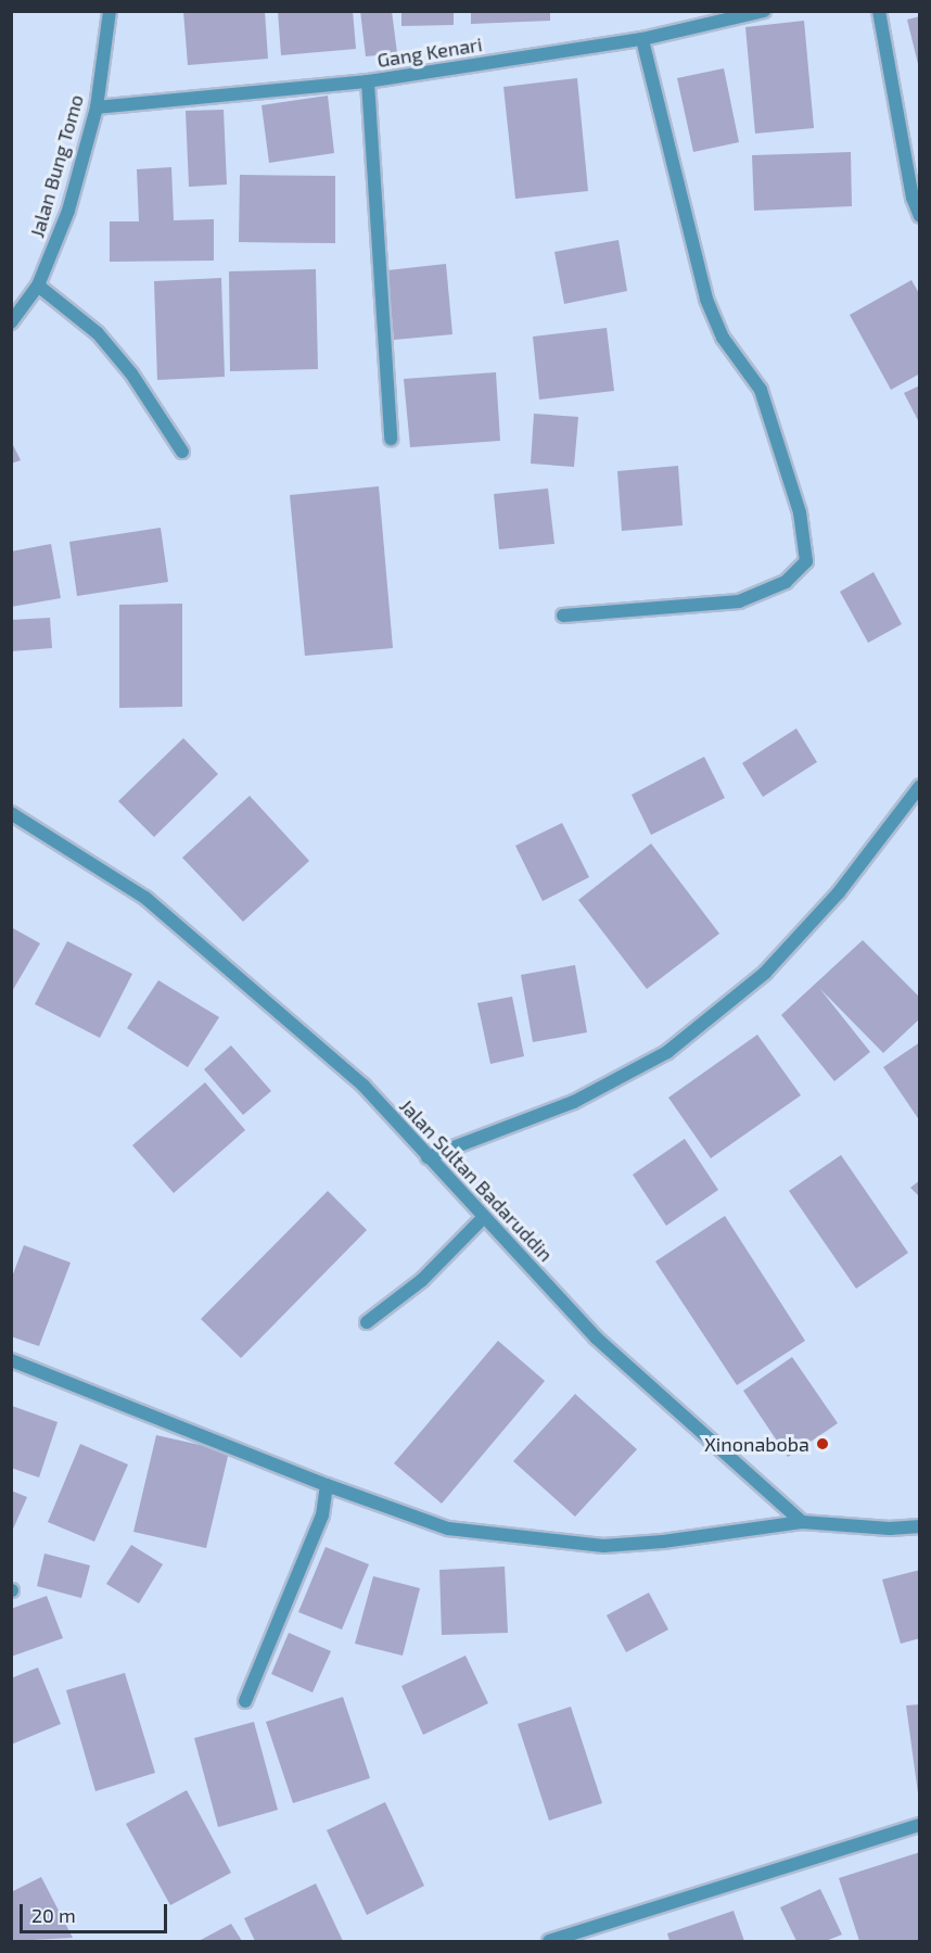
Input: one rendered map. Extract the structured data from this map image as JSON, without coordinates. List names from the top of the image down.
{
  "streets": {
    "street": ["Gang Kenari", "Jalan Bung Tomo", "Jalan Sultan Badaruddin"]
  },
  "crossings": [
    ["Gang Kenari", "Jalan Bung Tomo"]
  ],
  "places": ["Xinonaboba"],
  "scale_bar": "20 m"
}
